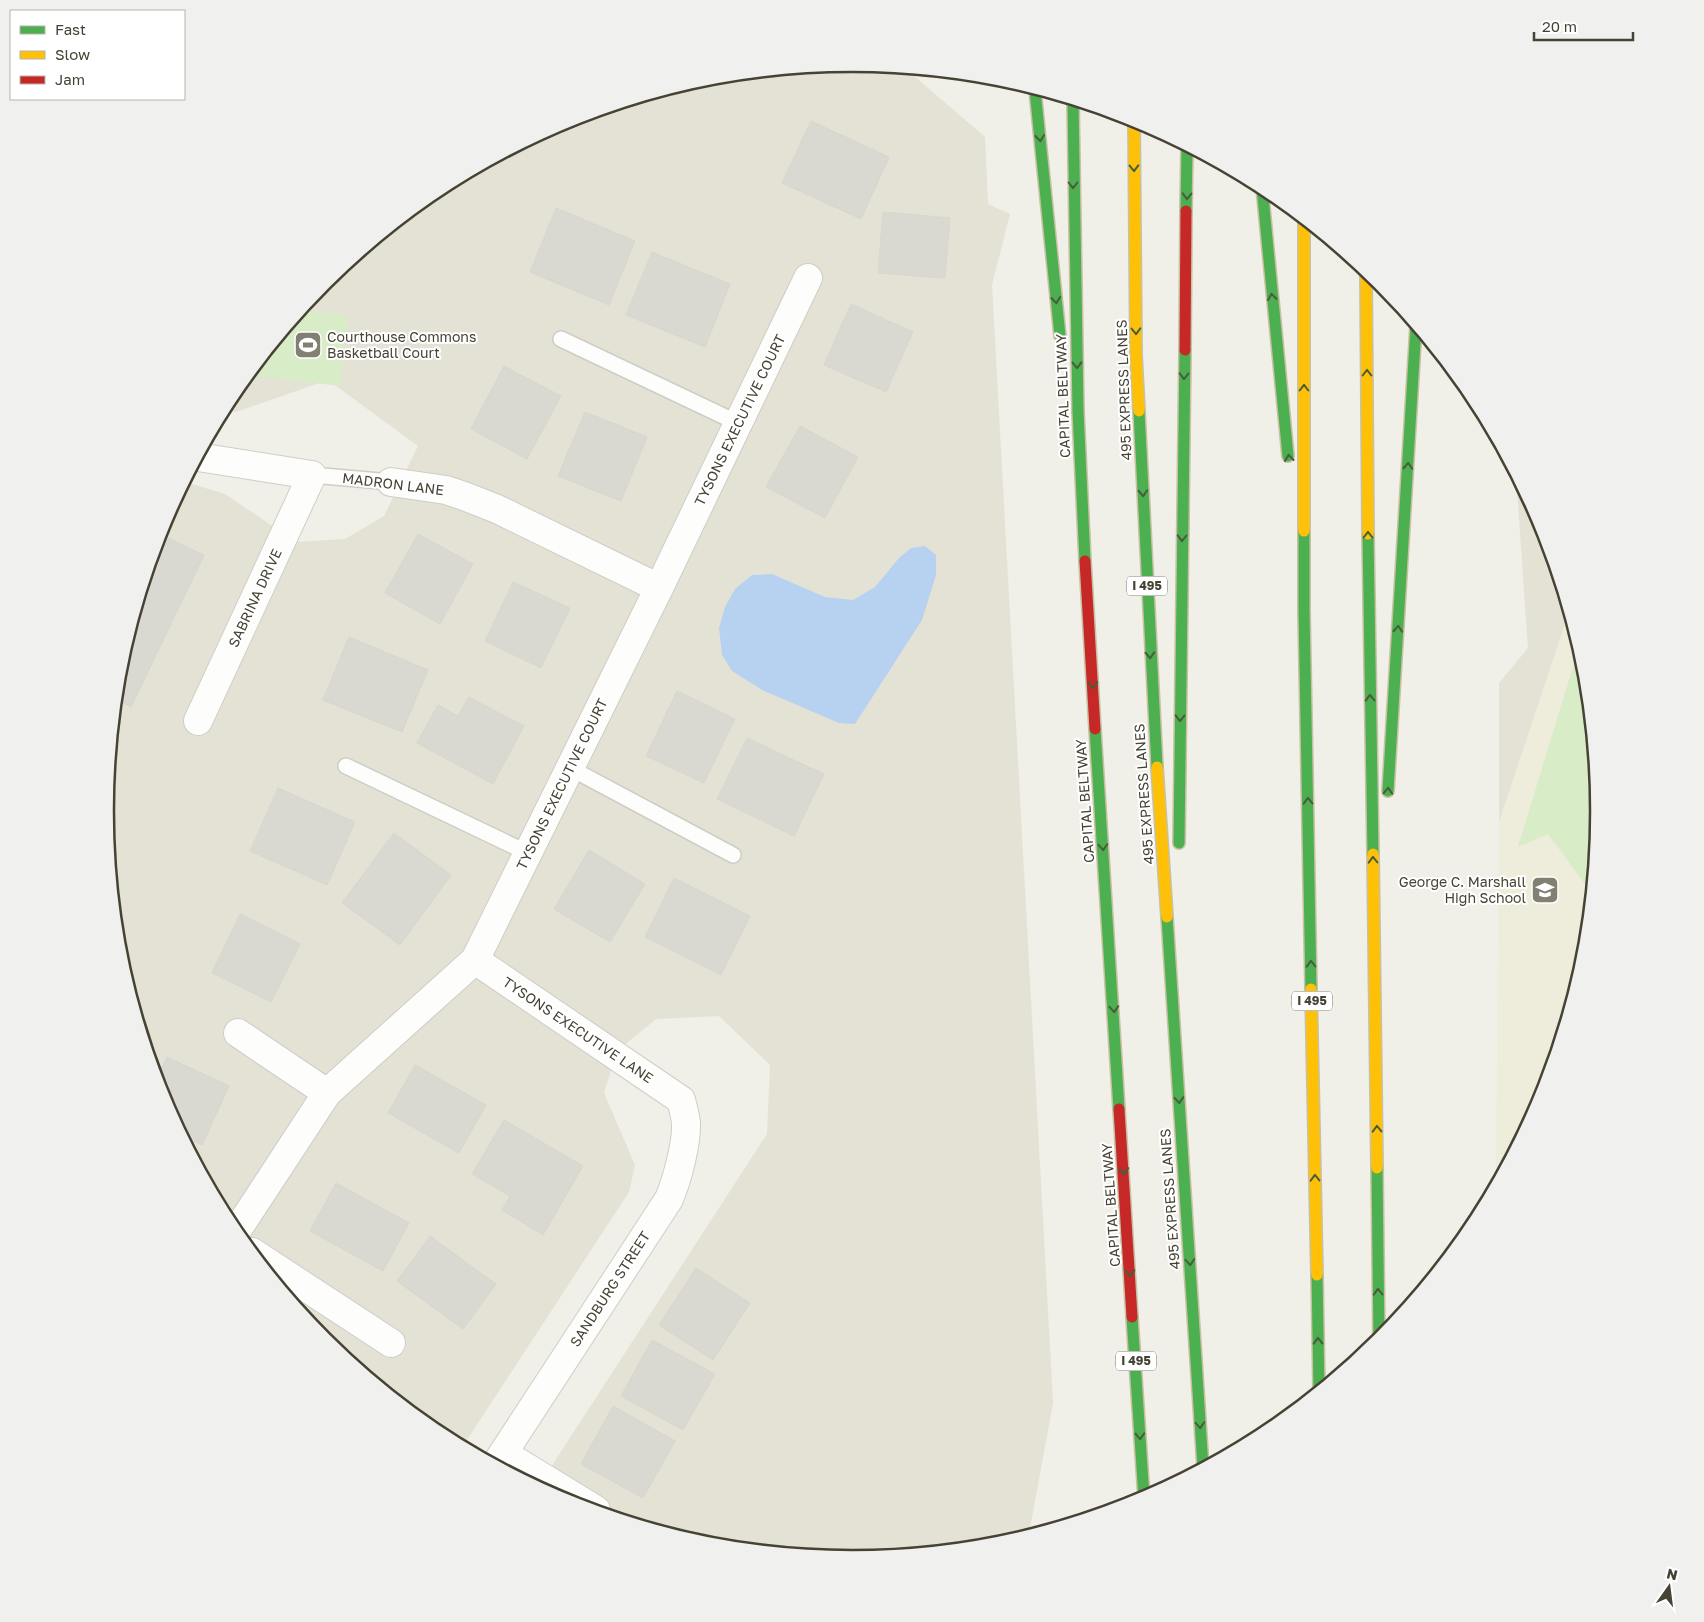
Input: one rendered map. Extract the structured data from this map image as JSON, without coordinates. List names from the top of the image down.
{
  "streets": {
    "highway": ["495 EXPRESS LANES", "CAPITAL BELTWAY", "I 495"],
    "street": [
      "TYSONS EXECUTIVE COURT",
      "MADRON LANE",
      "SABRINA DRIVE",
      "TYSONS EXECUTIVE LANE",
      "SANDBURG STREET"
    ]
  },
  "crossings": [
    ["TYSONS EXECUTIVE COURT", "MADRON LANE"],
    ["TYSONS EXECUTIVE COURT", "TYSONS EXECUTIVE LANE"],
    ["MADRON LANE", "SABRINA DRIVE"],
    ["TYSONS EXECUTIVE LANE", "SANDBURG STREET"]
  ],
  "places": {
    "sports": ["Courthouse Commons Basketball Court"],
    "school or university": ["George C. Marshall High School"]
  },
  "legend": ["Fast", "Slow", "Jam"],
  "scale_bar": "20 m",
  "north": "top"
}
